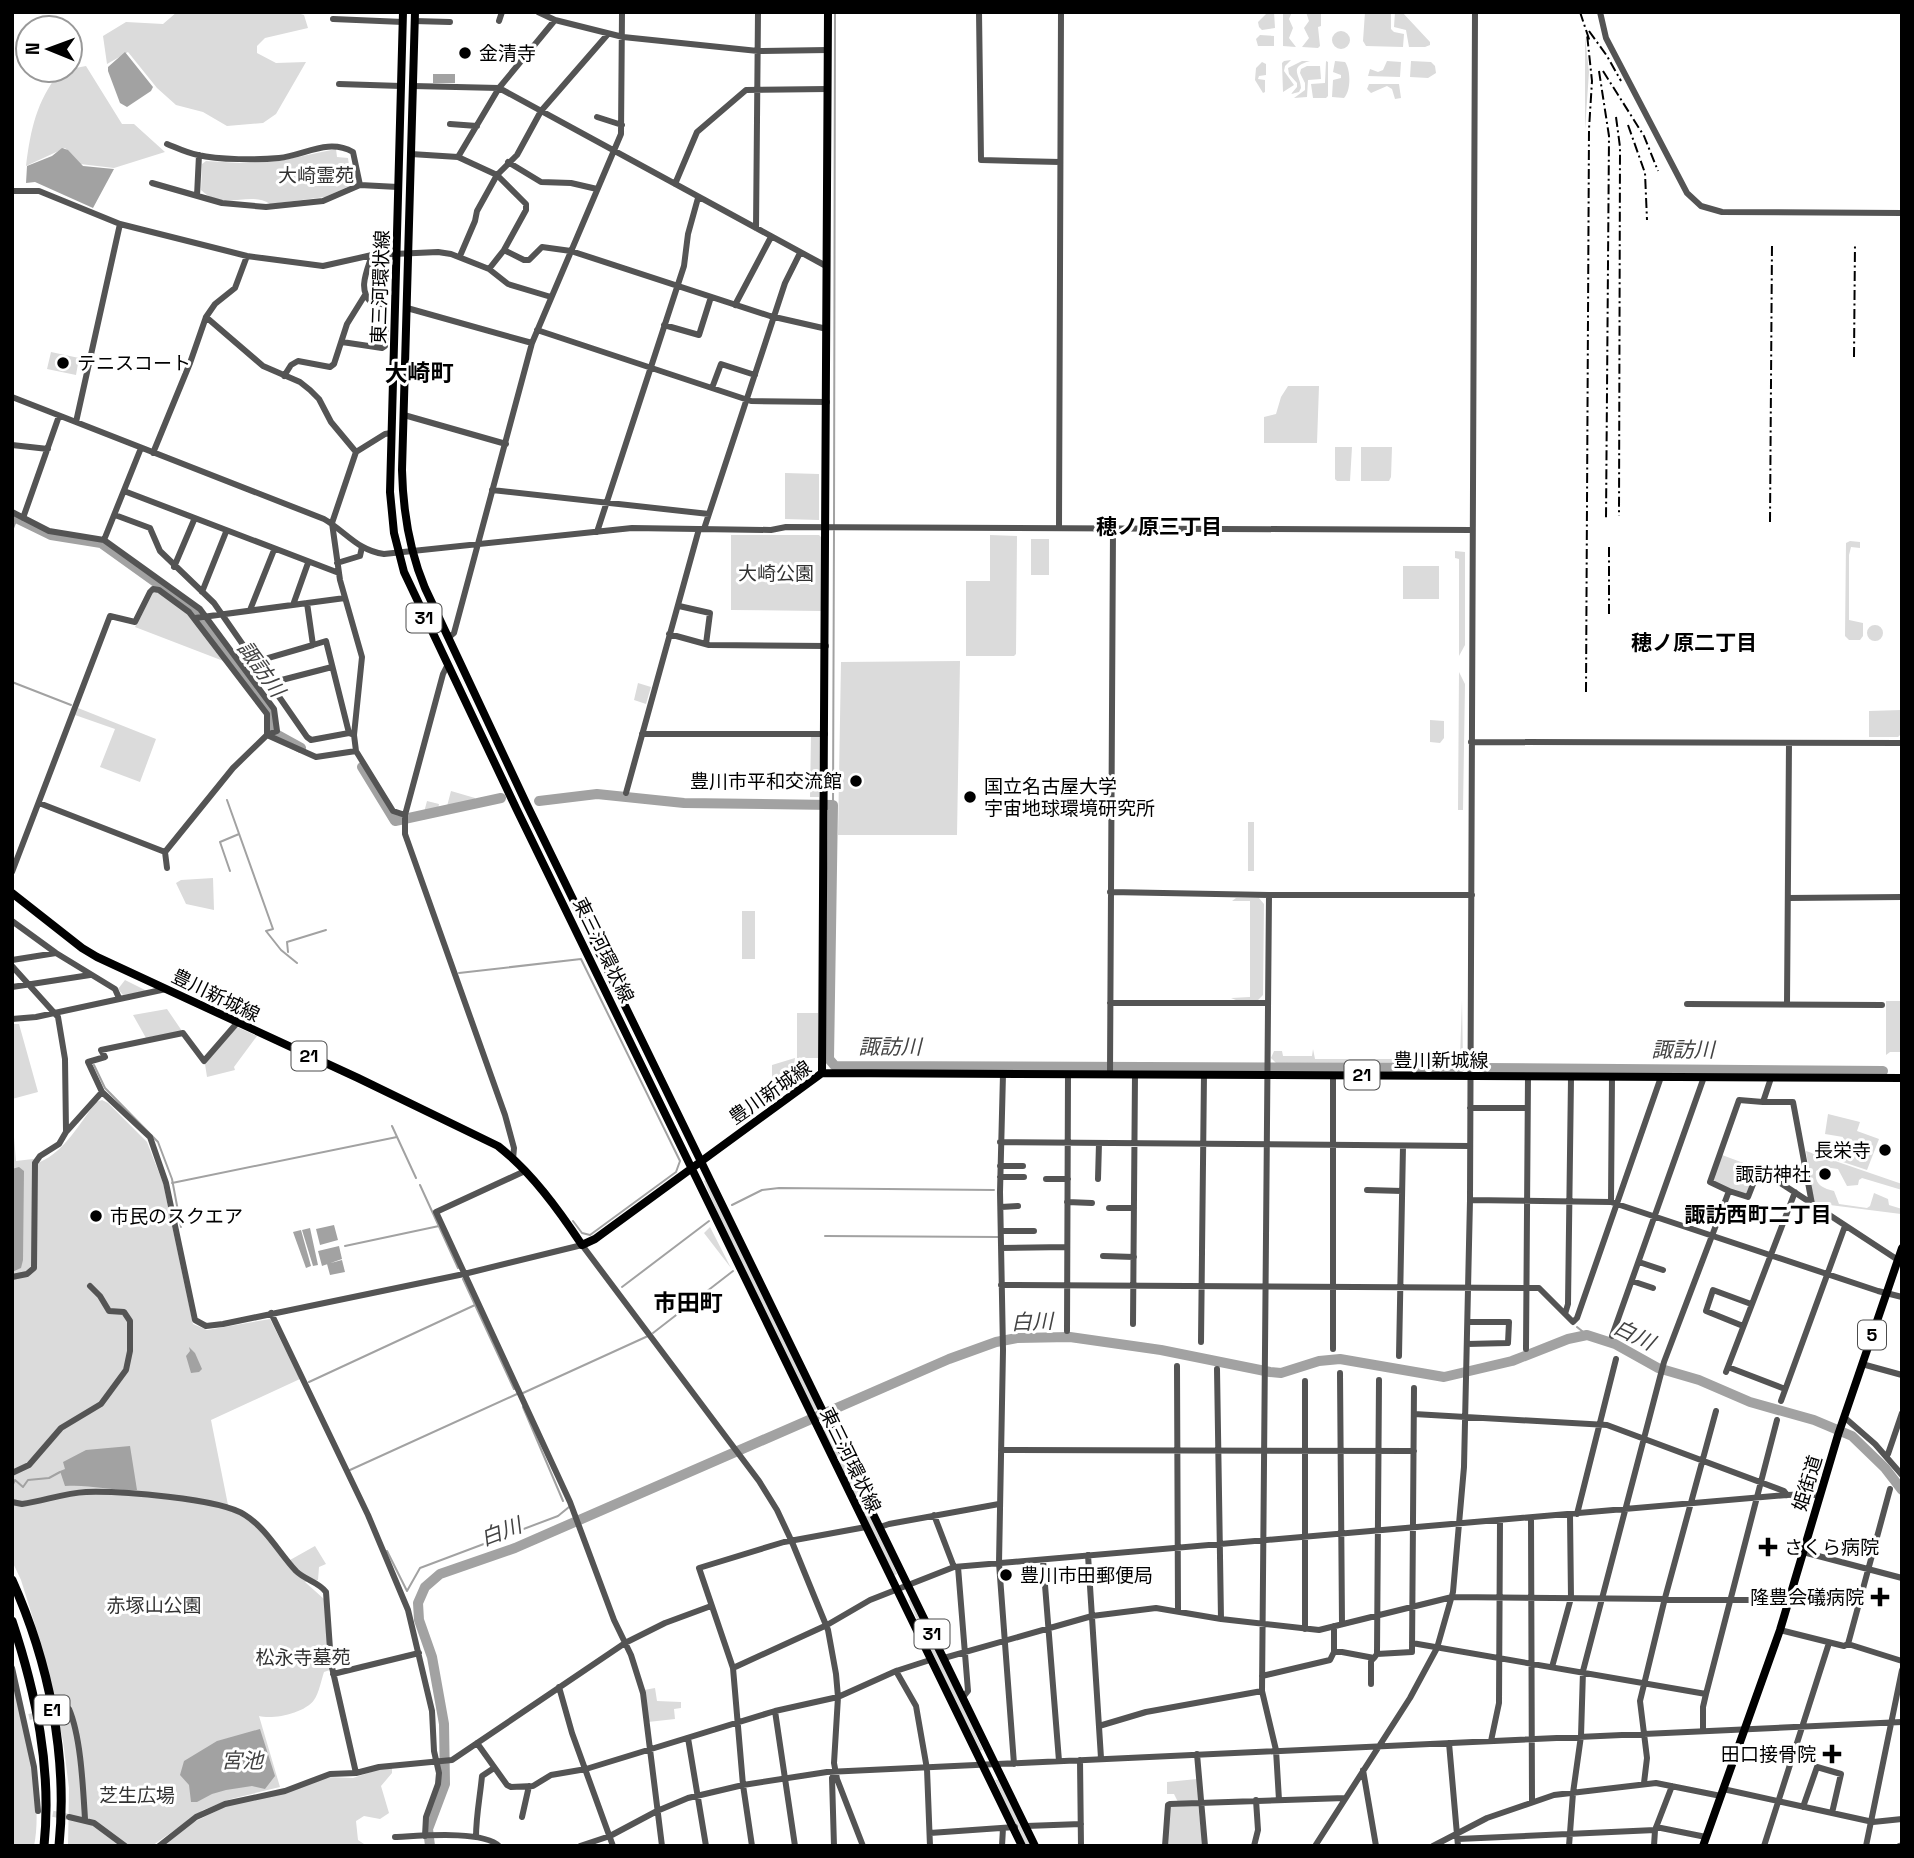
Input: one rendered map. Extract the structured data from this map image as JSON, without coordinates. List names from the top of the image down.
{
  "streets": {
    "highway": ["E1"],
    "main road": [
      "東三河環状線",
      "31",
      "豊川新城線",
      "21",
      "5",
      "姫街道"
    ]
  },
  "crossings": [
    ["東三河環状線", "豊川新城線"]
  ],
  "districts": [
    "大崎町",
    "穂ノ原三丁目",
    "穂ノ原二丁目",
    "諏訪西町二丁目",
    "市田町"
  ],
  "water": ["諏訪川", "白川", "宮池"],
  "parks": [
    "大崎霊苑",
    "大崎公園",
    "赤塚山公園",
    "松永寺墓苑",
    "芝生広場"
  ],
  "places": {
    "other": [
      "金清寺",
      "テニスコート",
      "豊川市平和交流館",
      "国立名古屋大学 宇宙地球環境研究所",
      "長栄寺",
      "諏訪神社",
      "市民のスクエア",
      "豊川市田郵便局"
    ],
    "health": ["さくら病院", "隆豊会礒病院", "田口接骨院"]
  },
  "north": "left"
}
